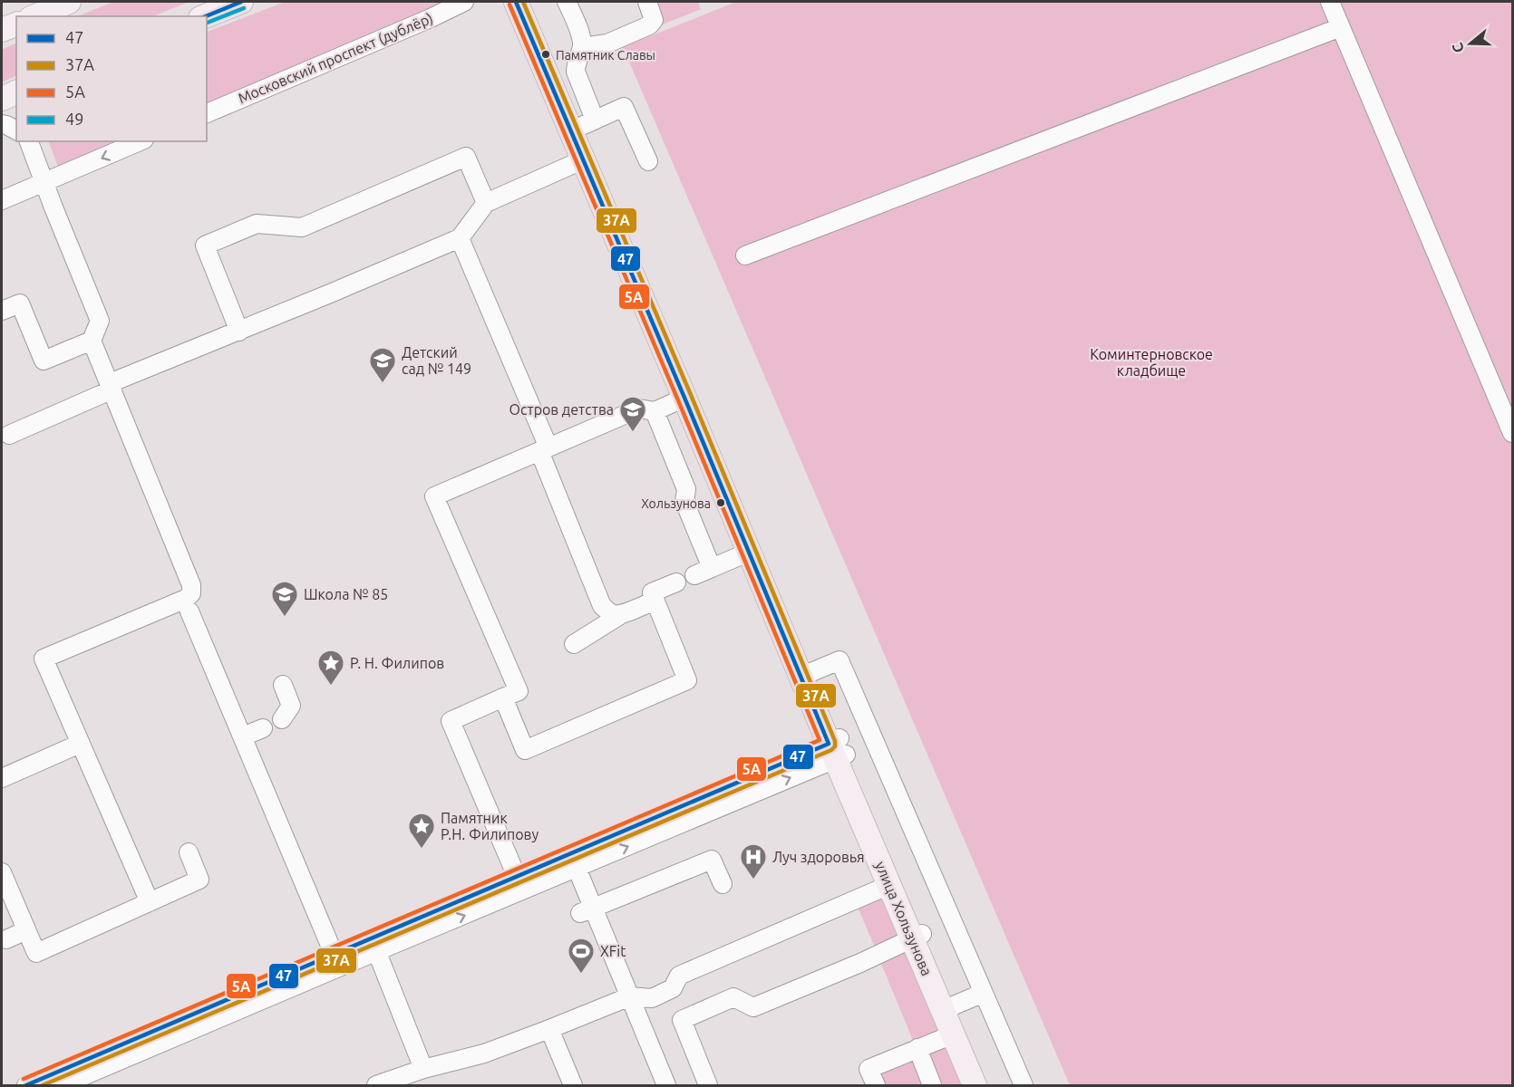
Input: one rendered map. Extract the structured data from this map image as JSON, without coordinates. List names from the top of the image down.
{
  "streets": {
    "main road": ["улица Хользунова"],
    "street": ["Московский проспект (дублёр)"]
  },
  "parks": ["Коминтерновское кладбище"],
  "places": {
    "other": ["Памятник Славы", "Хользунова"],
    "school or university": ["Детский сад № 149", "Остров детства", "Школа № 85"],
    "place": ["Р. Н. Филипов", "Памятник Р.Н. Филипову"],
    "hospital": ["Луч здоровья"],
    "sports": ["XFit"]
  },
  "lines": [
    "transit line 47",
    "transit line 37А",
    "transit line 5А",
    "transit line 49"
  ],
  "legend": [
    "47",
    "37А",
    "5А",
    "49"
  ],
  "north": "left"
}
